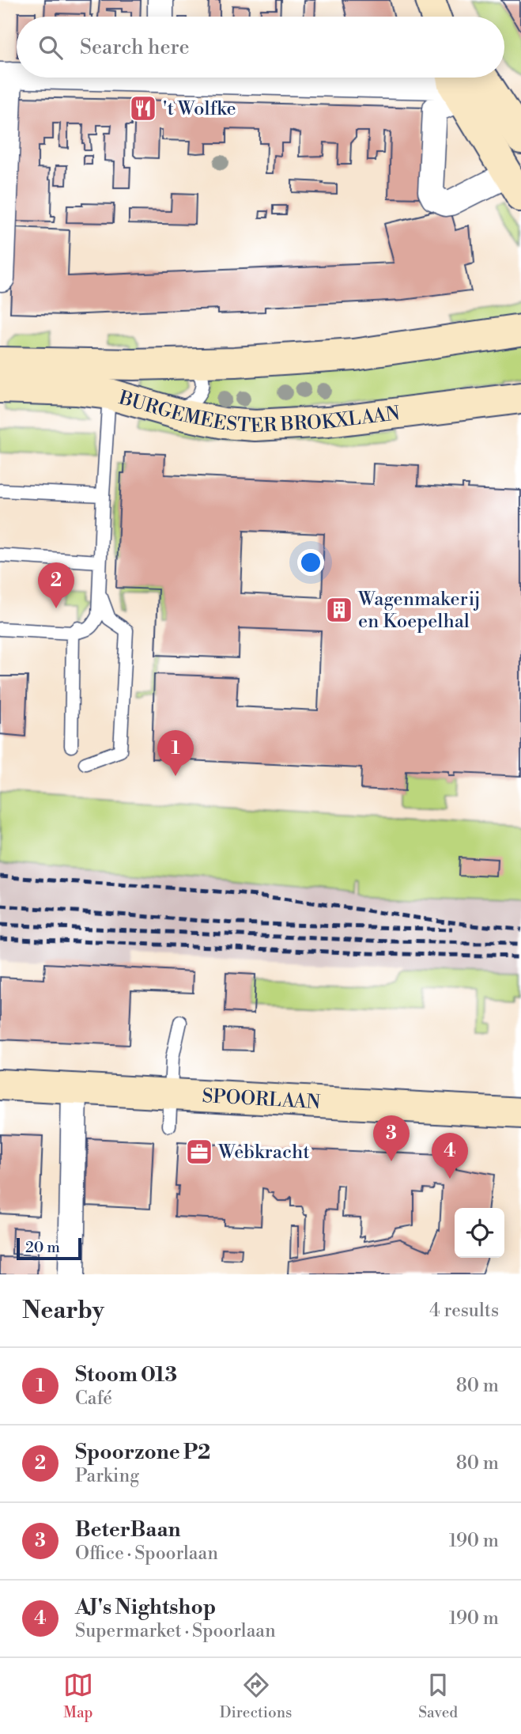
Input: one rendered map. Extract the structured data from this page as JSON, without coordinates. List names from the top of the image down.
{
  "streets": {
    "street": ["BURGEMEESTER BROKXLAAN", "SPOORLAAN"]
  },
  "places": {
    "restaurant": ["'t Wolfke"],
    "building": ["Wagenmakerij en Koepelhal"],
    "office": ["Webkracht"]
  },
  "scale_bar": "20 m",
  "page": {
    "search": "Search here",
    "pins": [
      "2",
      "1",
      "3",
      "4"
    ],
    "scale": "20 m",
    "heading": ["Nearby", "4 results"],
    "list": [
      {
        "mark": "1",
        "name": "Stoom 013",
        "note": "Café",
        "value": "80 m"
      },
      {
        "mark": "2",
        "name": "Spoorzone P2",
        "note": "Parking",
        "value": "80 m"
      },
      {
        "mark": "3",
        "name": "BeterBaan",
        "note": "Office · Spoorlaan",
        "value": "190 m"
      },
      {
        "mark": "4",
        "name": "AJ's Nightshop",
        "note": "Supermarket · Spoorlaan",
        "value": "190 m"
      }
    ],
    "nav": ["Map", "Directions", "Saved"]
  }
}
